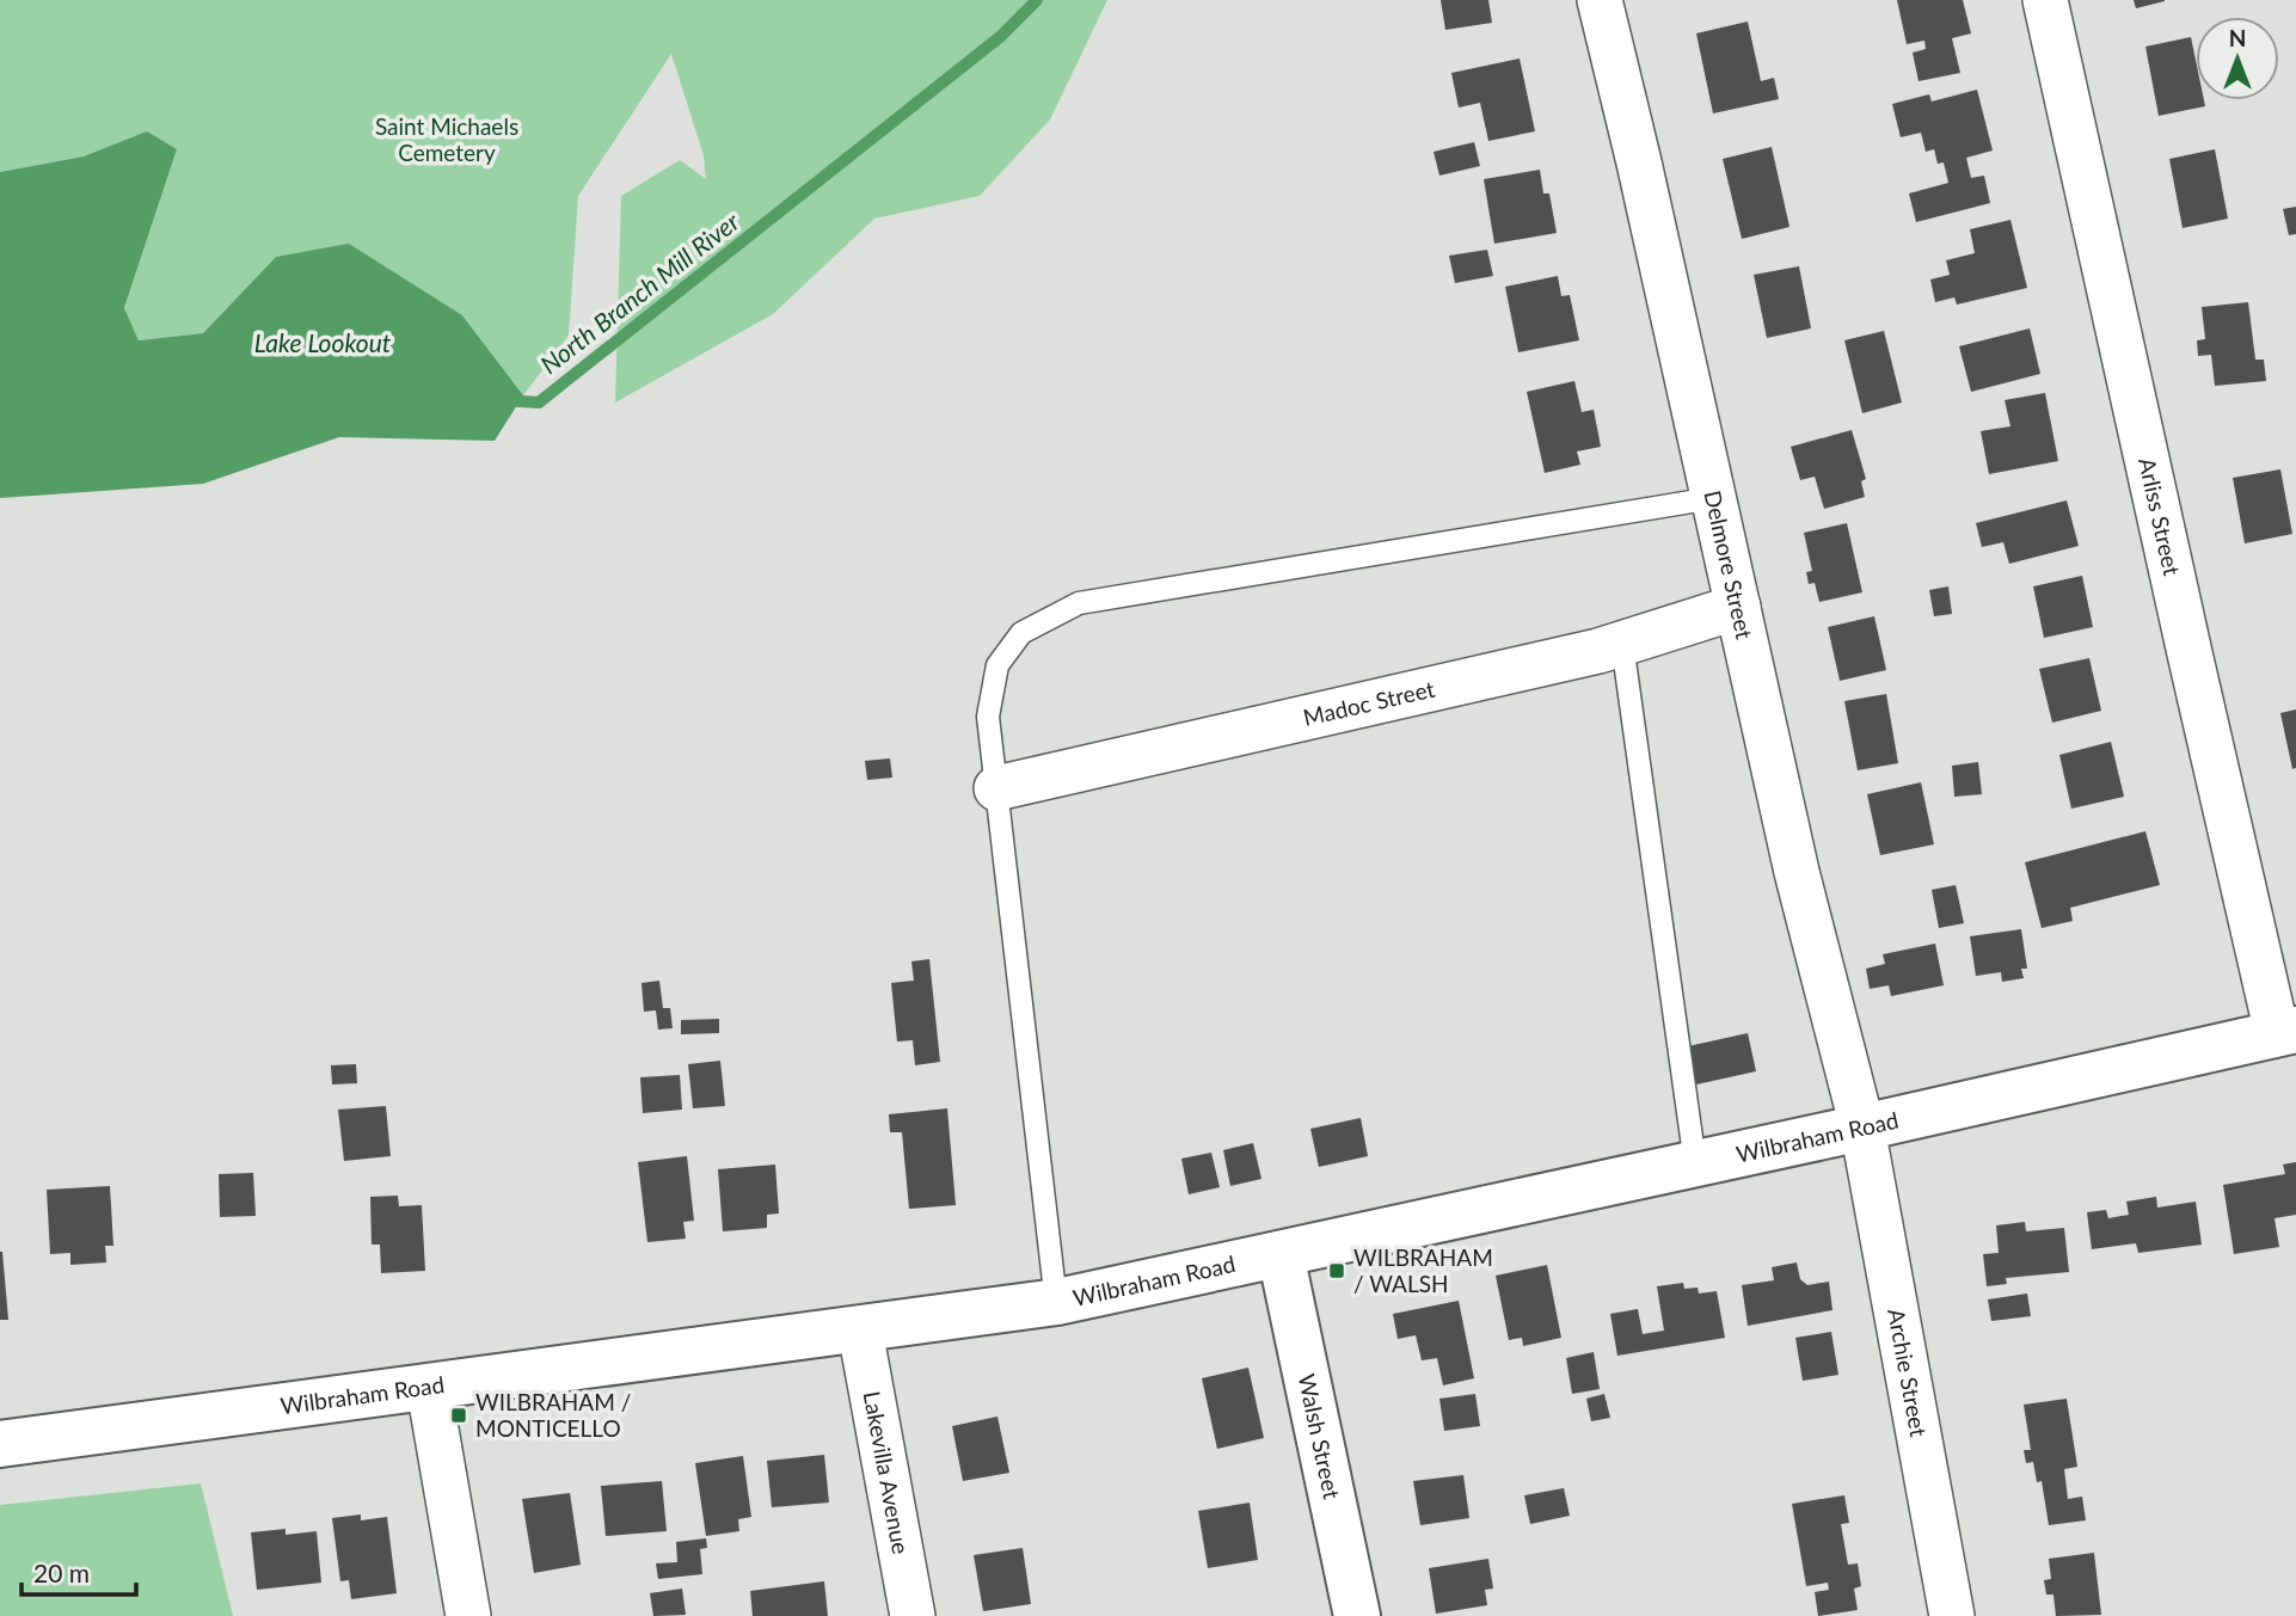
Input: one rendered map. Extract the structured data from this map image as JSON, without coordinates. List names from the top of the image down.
{
  "streets": {
    "main road": ["Wilbraham Road", "Walsh Street"],
    "street": [
      "Arliss Street",
      "Delmore Street",
      "Madoc Street",
      "Archie Street",
      "Lakevilla Avenue"
    ]
  },
  "crossings": [
    ["Arliss Street", "Wilbraham Road"],
    ["Delmore Street", "Madoc Street"],
    ["Delmore Street", "Wilbraham Road"],
    ["Delmore Street", "Archie Street"],
    ["Wilbraham Road", "Archie Street"],
    ["Wilbraham Road", "Walsh Street"],
    ["Wilbraham Road", "Lakevilla Avenue"]
  ],
  "water": ["North Branch Mill River", "Lake Lookout"],
  "parks": ["Saint Michaels Cemetery"],
  "places": {
    "transit": ["WILBRAHAM / WALSH", "WILBRAHAM / MONTICELLO"]
  },
  "scale_bar": "20 m",
  "north": "top"
}
